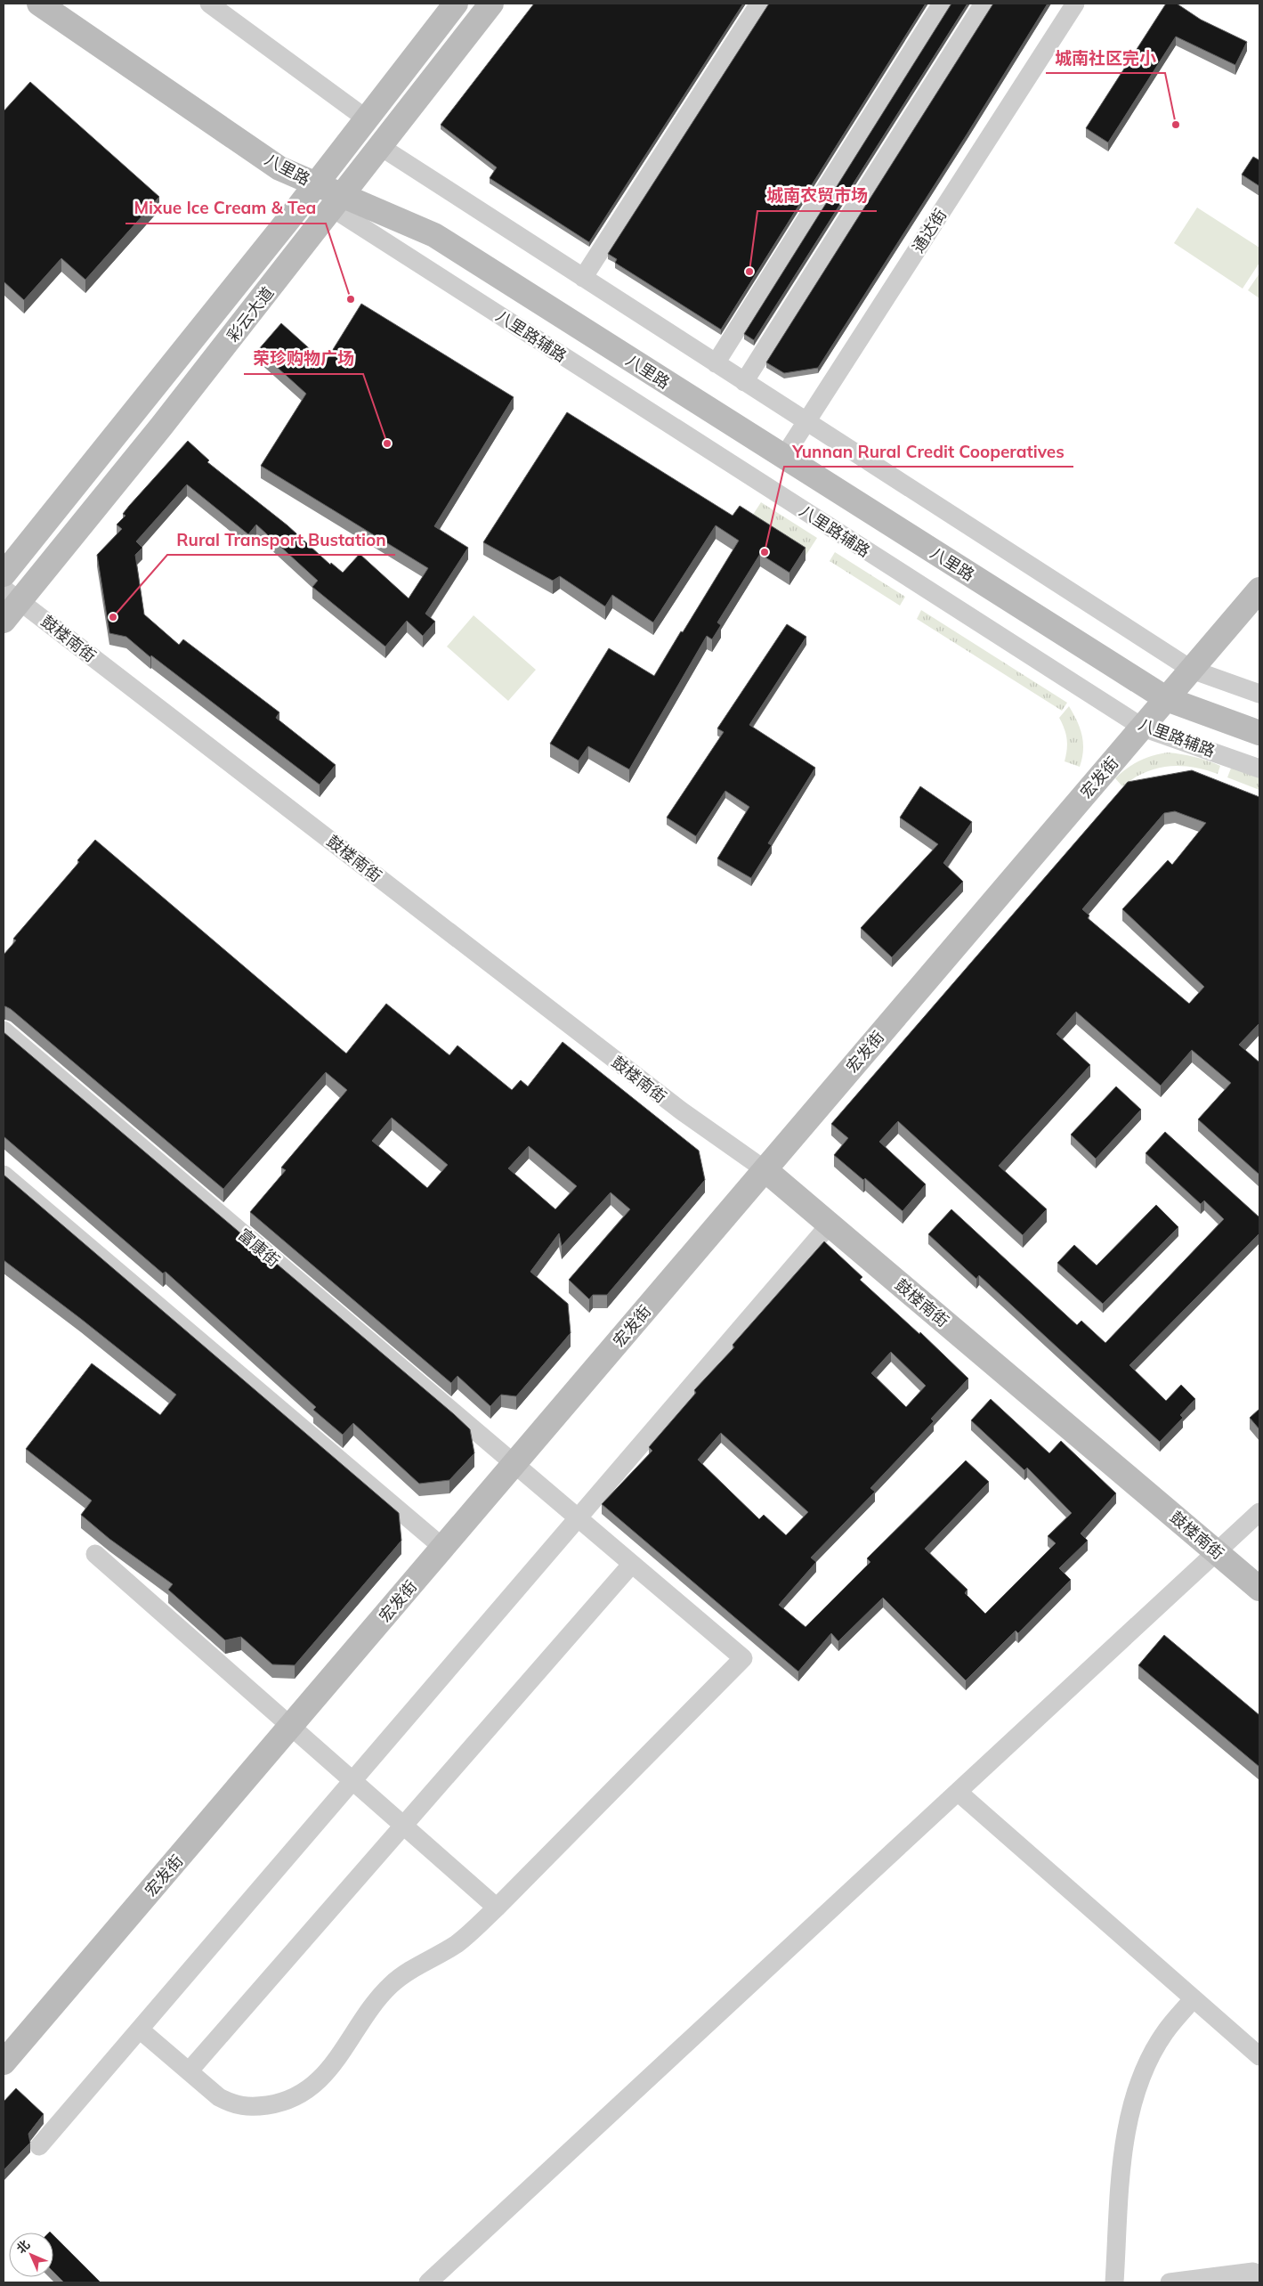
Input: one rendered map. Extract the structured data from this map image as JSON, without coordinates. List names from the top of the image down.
{
  "streets": {
    "main road": [
      "八里路",
      "彩云大道",
      "鼓楼南街",
      "宏发街"
    ],
    "street": ["通达街", "八里路辅路", "富康街"]
  },
  "crossings": [
    ["八里路", "通达街"],
    ["八里路", "彩云大道"],
    ["八里路", "八里路辅路"],
    ["八里路", "宏发街"],
    ["彩云大道", "八里路辅路"],
    ["彩云大道", "鼓楼南街"],
    ["八里路辅路", "宏发街"],
    ["鼓楼南街", "宏发街"],
    ["宏发街", "富康街"]
  ],
  "places": [
    "城南社区完小",
    "城南农贸市场",
    "Mixue Ice Cream & Tea",
    "荣珍购物广场",
    "Yunnan Rural Credit Cooperatives",
    "Rural Transport Bustation"
  ],
  "north": "top left"
}
